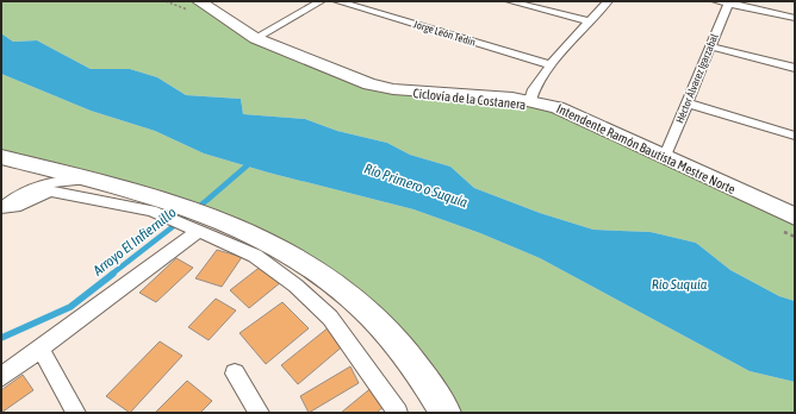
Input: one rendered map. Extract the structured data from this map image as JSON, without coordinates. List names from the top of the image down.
{
  "streets": {
    "main road": ["Intendente Ramón Bautista Mestre Norte"],
    "street": ["Jorge León Tedin", "Héctor Álvarez Igarzabal"]
  },
  "crossings": [
    ["Héctor Álvarez Igarzabal", "Intendente Ramón Bautista Mestre Norte"]
  ],
  "water": ["Río Primero o Suquía", "Arroyo El Infiernillo", "Río Suquía"]
}
